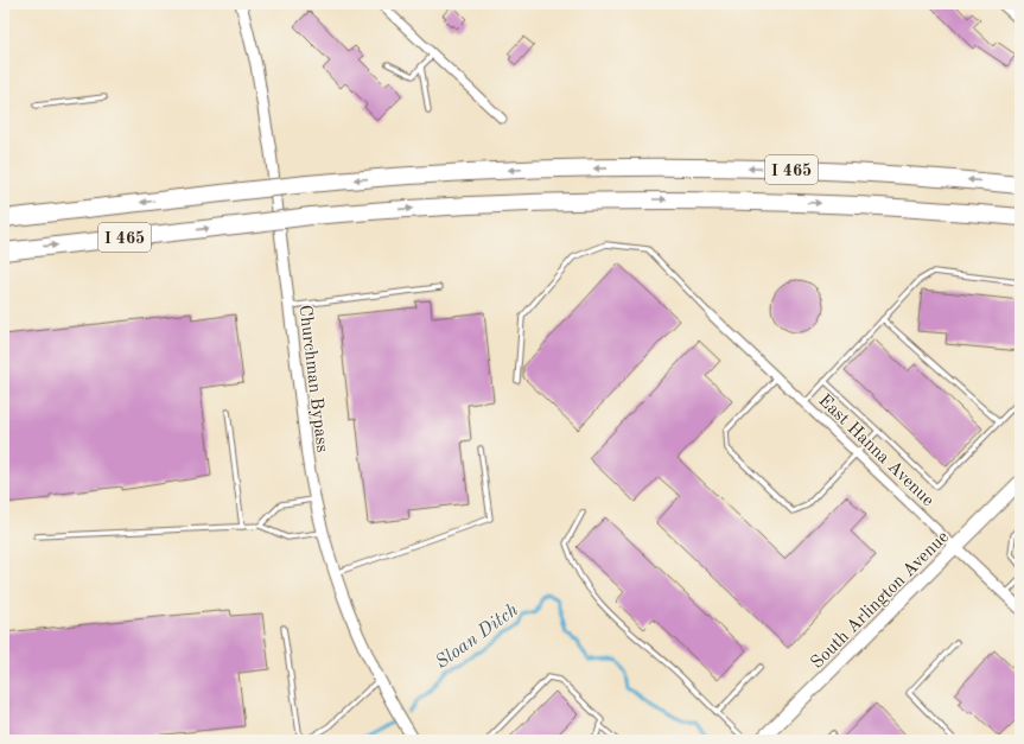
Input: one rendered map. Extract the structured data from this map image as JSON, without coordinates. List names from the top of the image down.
{
  "streets": {
    "highway": ["I 465"],
    "main road": ["South Arlington Avenue"],
    "street": ["Churchman Bypass", "East Hanna Avenue"]
  },
  "crossings": [
    ["East Hanna Avenue", "South Arlington Avenue"]
  ],
  "water": ["Sloan Ditch"]
}
